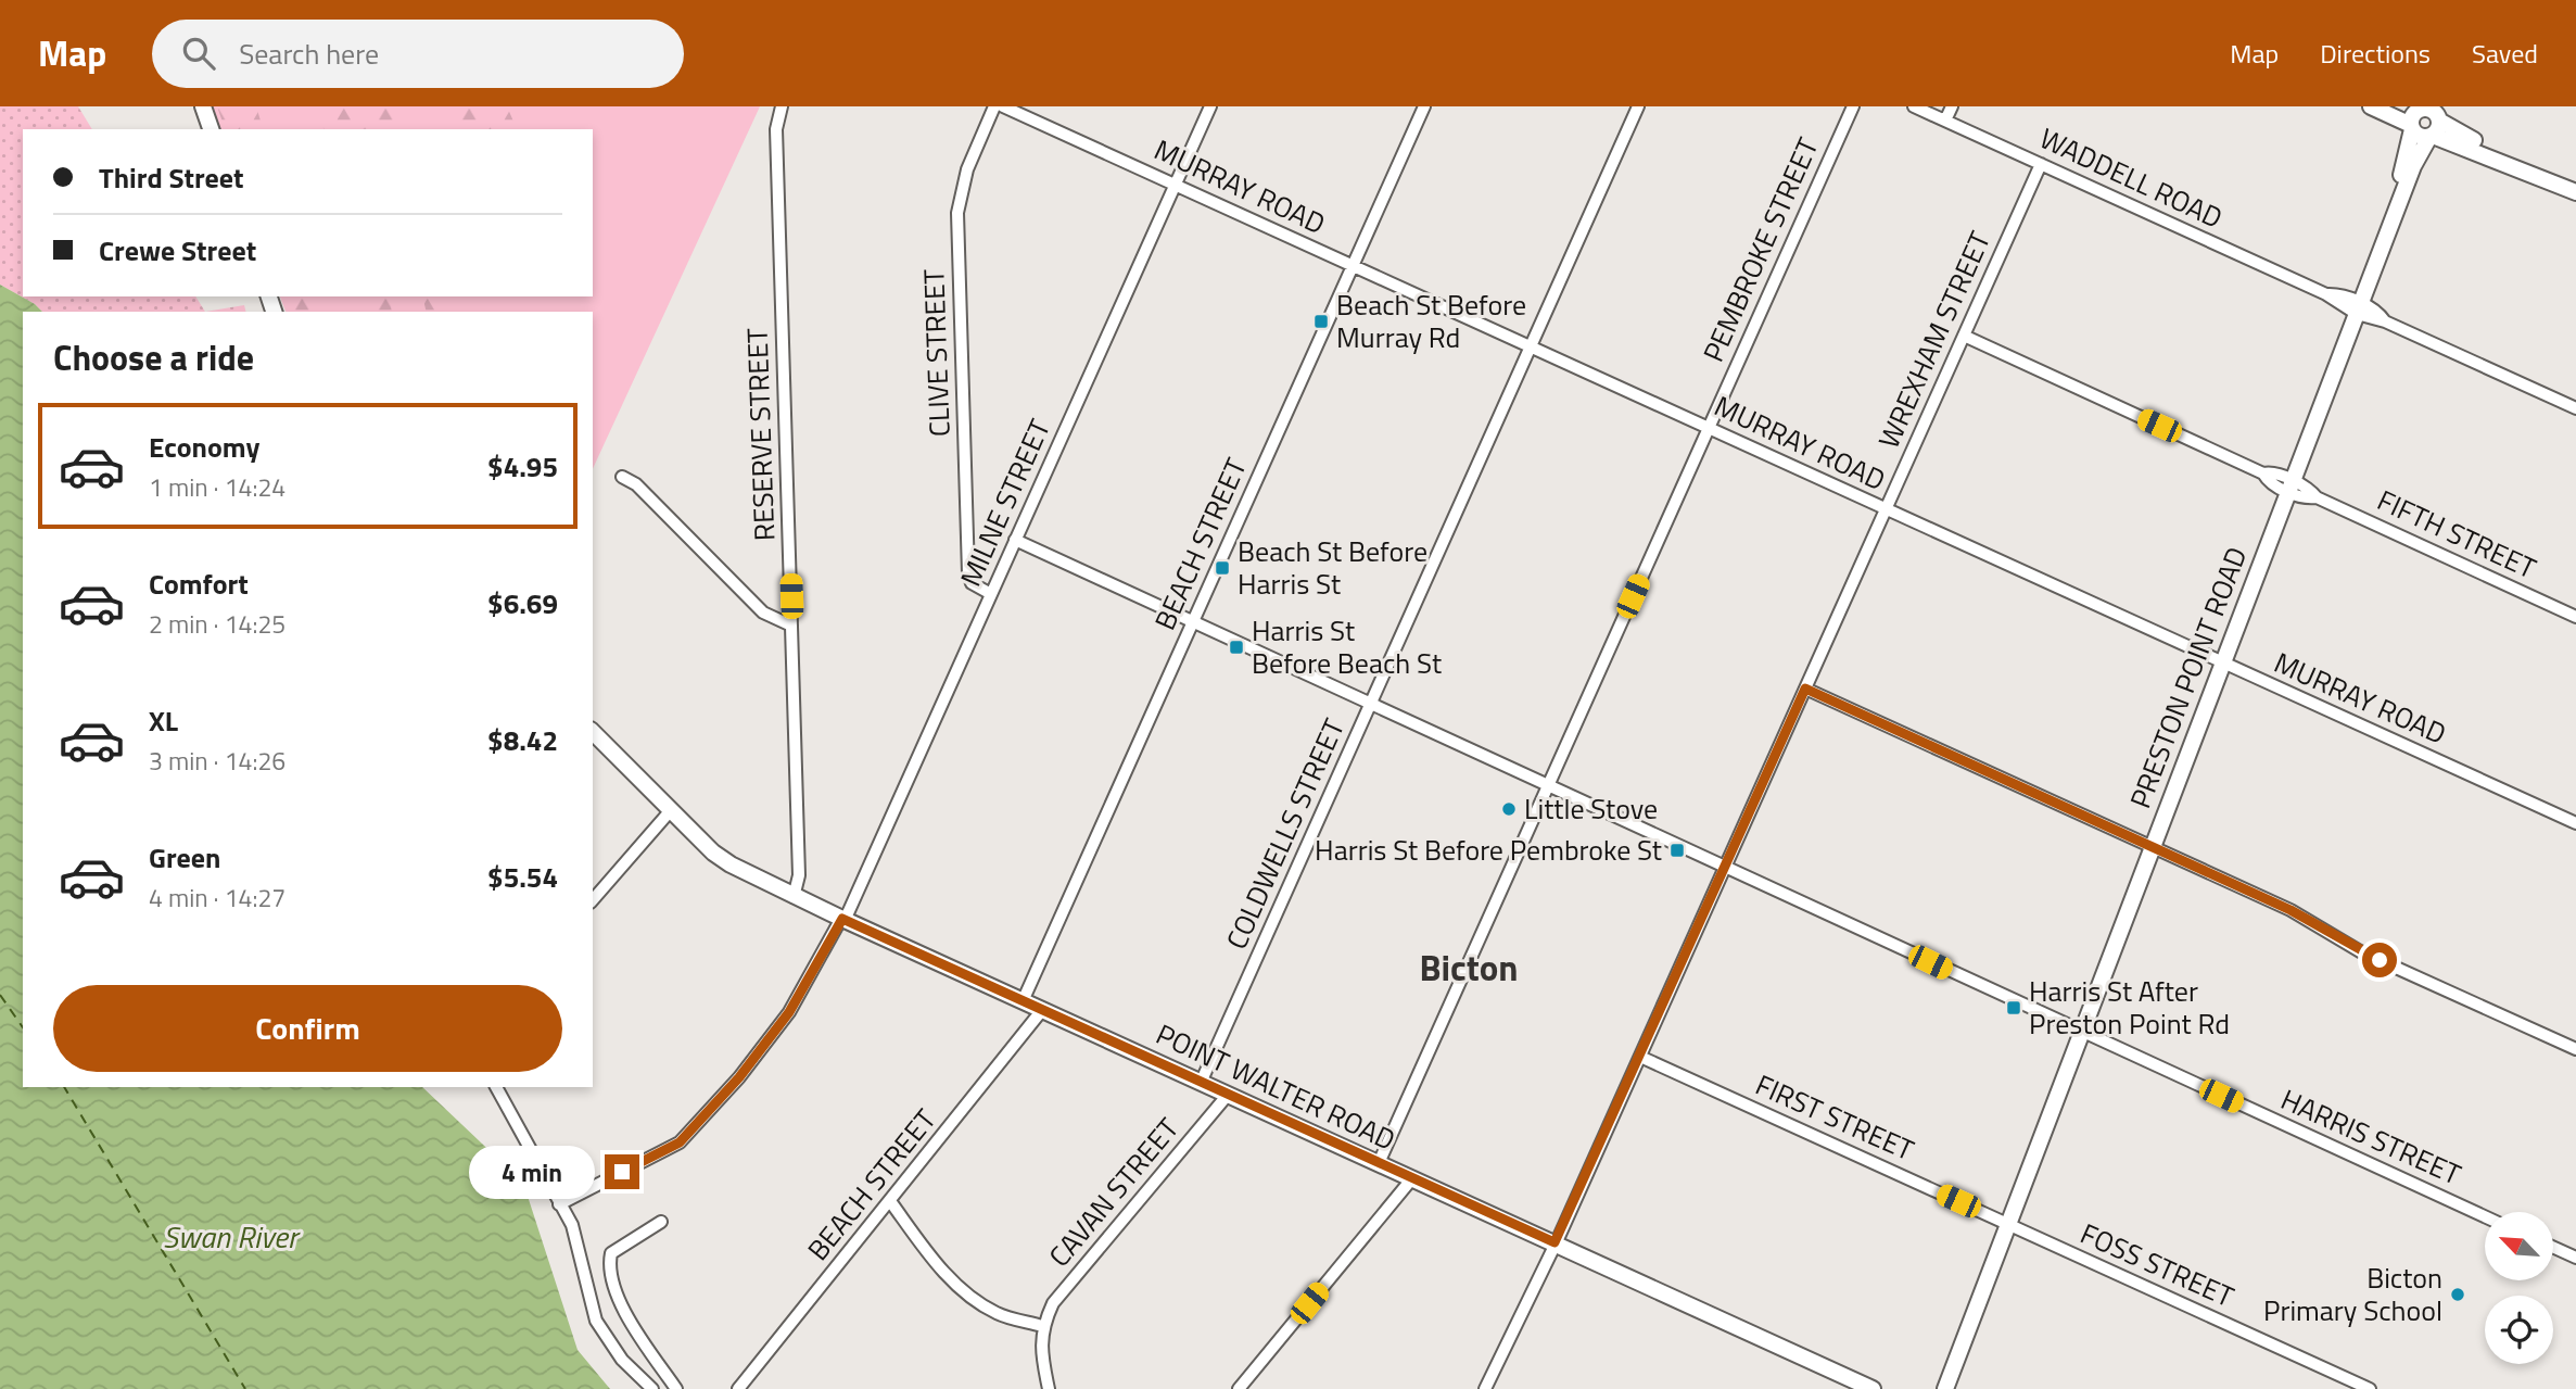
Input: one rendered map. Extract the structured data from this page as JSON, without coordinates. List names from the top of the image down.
{
  "streets": {
    "street": [
      "WADDELL ROAD",
      "MURRAY ROAD",
      "PEMBROKE STREET",
      "WREXHAM STREET",
      "CLIVE STREET",
      "RESERVE STREET",
      "MILNE STREET",
      "FIFTH STREET",
      "BEACH STREET",
      "PRESTON POINT ROAD",
      "COLDWELLS STREET",
      "POINT WALTER ROAD",
      "FIRST STREET",
      "HARRIS STREET",
      "CAVAN STREET",
      "FOSS STREET"
    ]
  },
  "crossings": [
    ["WADDELL ROAD", "WREXHAM STREET"],
    ["WADDELL ROAD", "PRESTON POINT ROAD"],
    ["MURRAY ROAD", "PEMBROKE STREET"],
    ["MURRAY ROAD", "WREXHAM STREET"],
    ["MURRAY ROAD", "MILNE STREET"],
    ["MURRAY ROAD", "BEACH STREET"],
    ["MURRAY ROAD", "PRESTON POINT ROAD"],
    ["MURRAY ROAD", "COLDWELLS STREET"],
    ["PEMBROKE STREET", "POINT WALTER ROAD"],
    ["PEMBROKE STREET", "HARRIS STREET"],
    ["WREXHAM STREET", "FIFTH STREET"],
    ["WREXHAM STREET", "POINT WALTER ROAD"],
    ["WREXHAM STREET", "FIRST STREET"],
    ["WREXHAM STREET", "HARRIS STREET"],
    ["CLIVE STREET", "MILNE STREET"],
    ["RESERVE STREET", "POINT WALTER ROAD"],
    ["MILNE STREET", "POINT WALTER ROAD"],
    ["MILNE STREET", "HARRIS STREET"],
    ["FIFTH STREET", "PRESTON POINT ROAD"],
    ["BEACH STREET", "POINT WALTER ROAD"],
    ["BEACH STREET", "HARRIS STREET"],
    ["PRESTON POINT ROAD", "FIRST STREET"],
    ["PRESTON POINT ROAD", "HARRIS STREET"],
    ["PRESTON POINT ROAD", "FOSS STREET"],
    ["COLDWELLS STREET", "POINT WALTER ROAD"],
    ["COLDWELLS STREET", "HARRIS STREET"],
    ["POINT WALTER ROAD", "CAVAN STREET"],
    ["FIRST STREET", "FOSS STREET"]
  ],
  "districts": ["Bicton"],
  "water": ["Swan River"],
  "places": {
    "transit": [
      "Beach St Before Murray Rd",
      "Beach St Before Harris St",
      "Harris St Before Beach St",
      "Harris St Before Pembroke St",
      "Harris St After Preston Point Rd"
    ],
    "other": ["Little Stove", "Bicton Primary School"]
  },
  "north": "top left",
  "page": {
    "header": "Map",
    "search": "Search here",
    "nav": ["Map", "Directions", "Saved"],
    "banner": ["Third Street", "Crewe Street"],
    "heading": "Choose a ride",
    "list": [
      {
        "name": "Economy",
        "note": "1 min · 14:24",
        "value": "$4.95"
      },
      {
        "name": "Comfort",
        "note": "2 min · 14:25",
        "value": "$6.69"
      },
      {
        "name": "XL",
        "note": "3 min · 14:26",
        "value": "$8.42"
      },
      {
        "name": "Green",
        "note": "4 min · 14:27",
        "value": "$5.54"
      }
    ],
    "buttons": "Confirm",
    "bubble": "4 min"
  }
}
